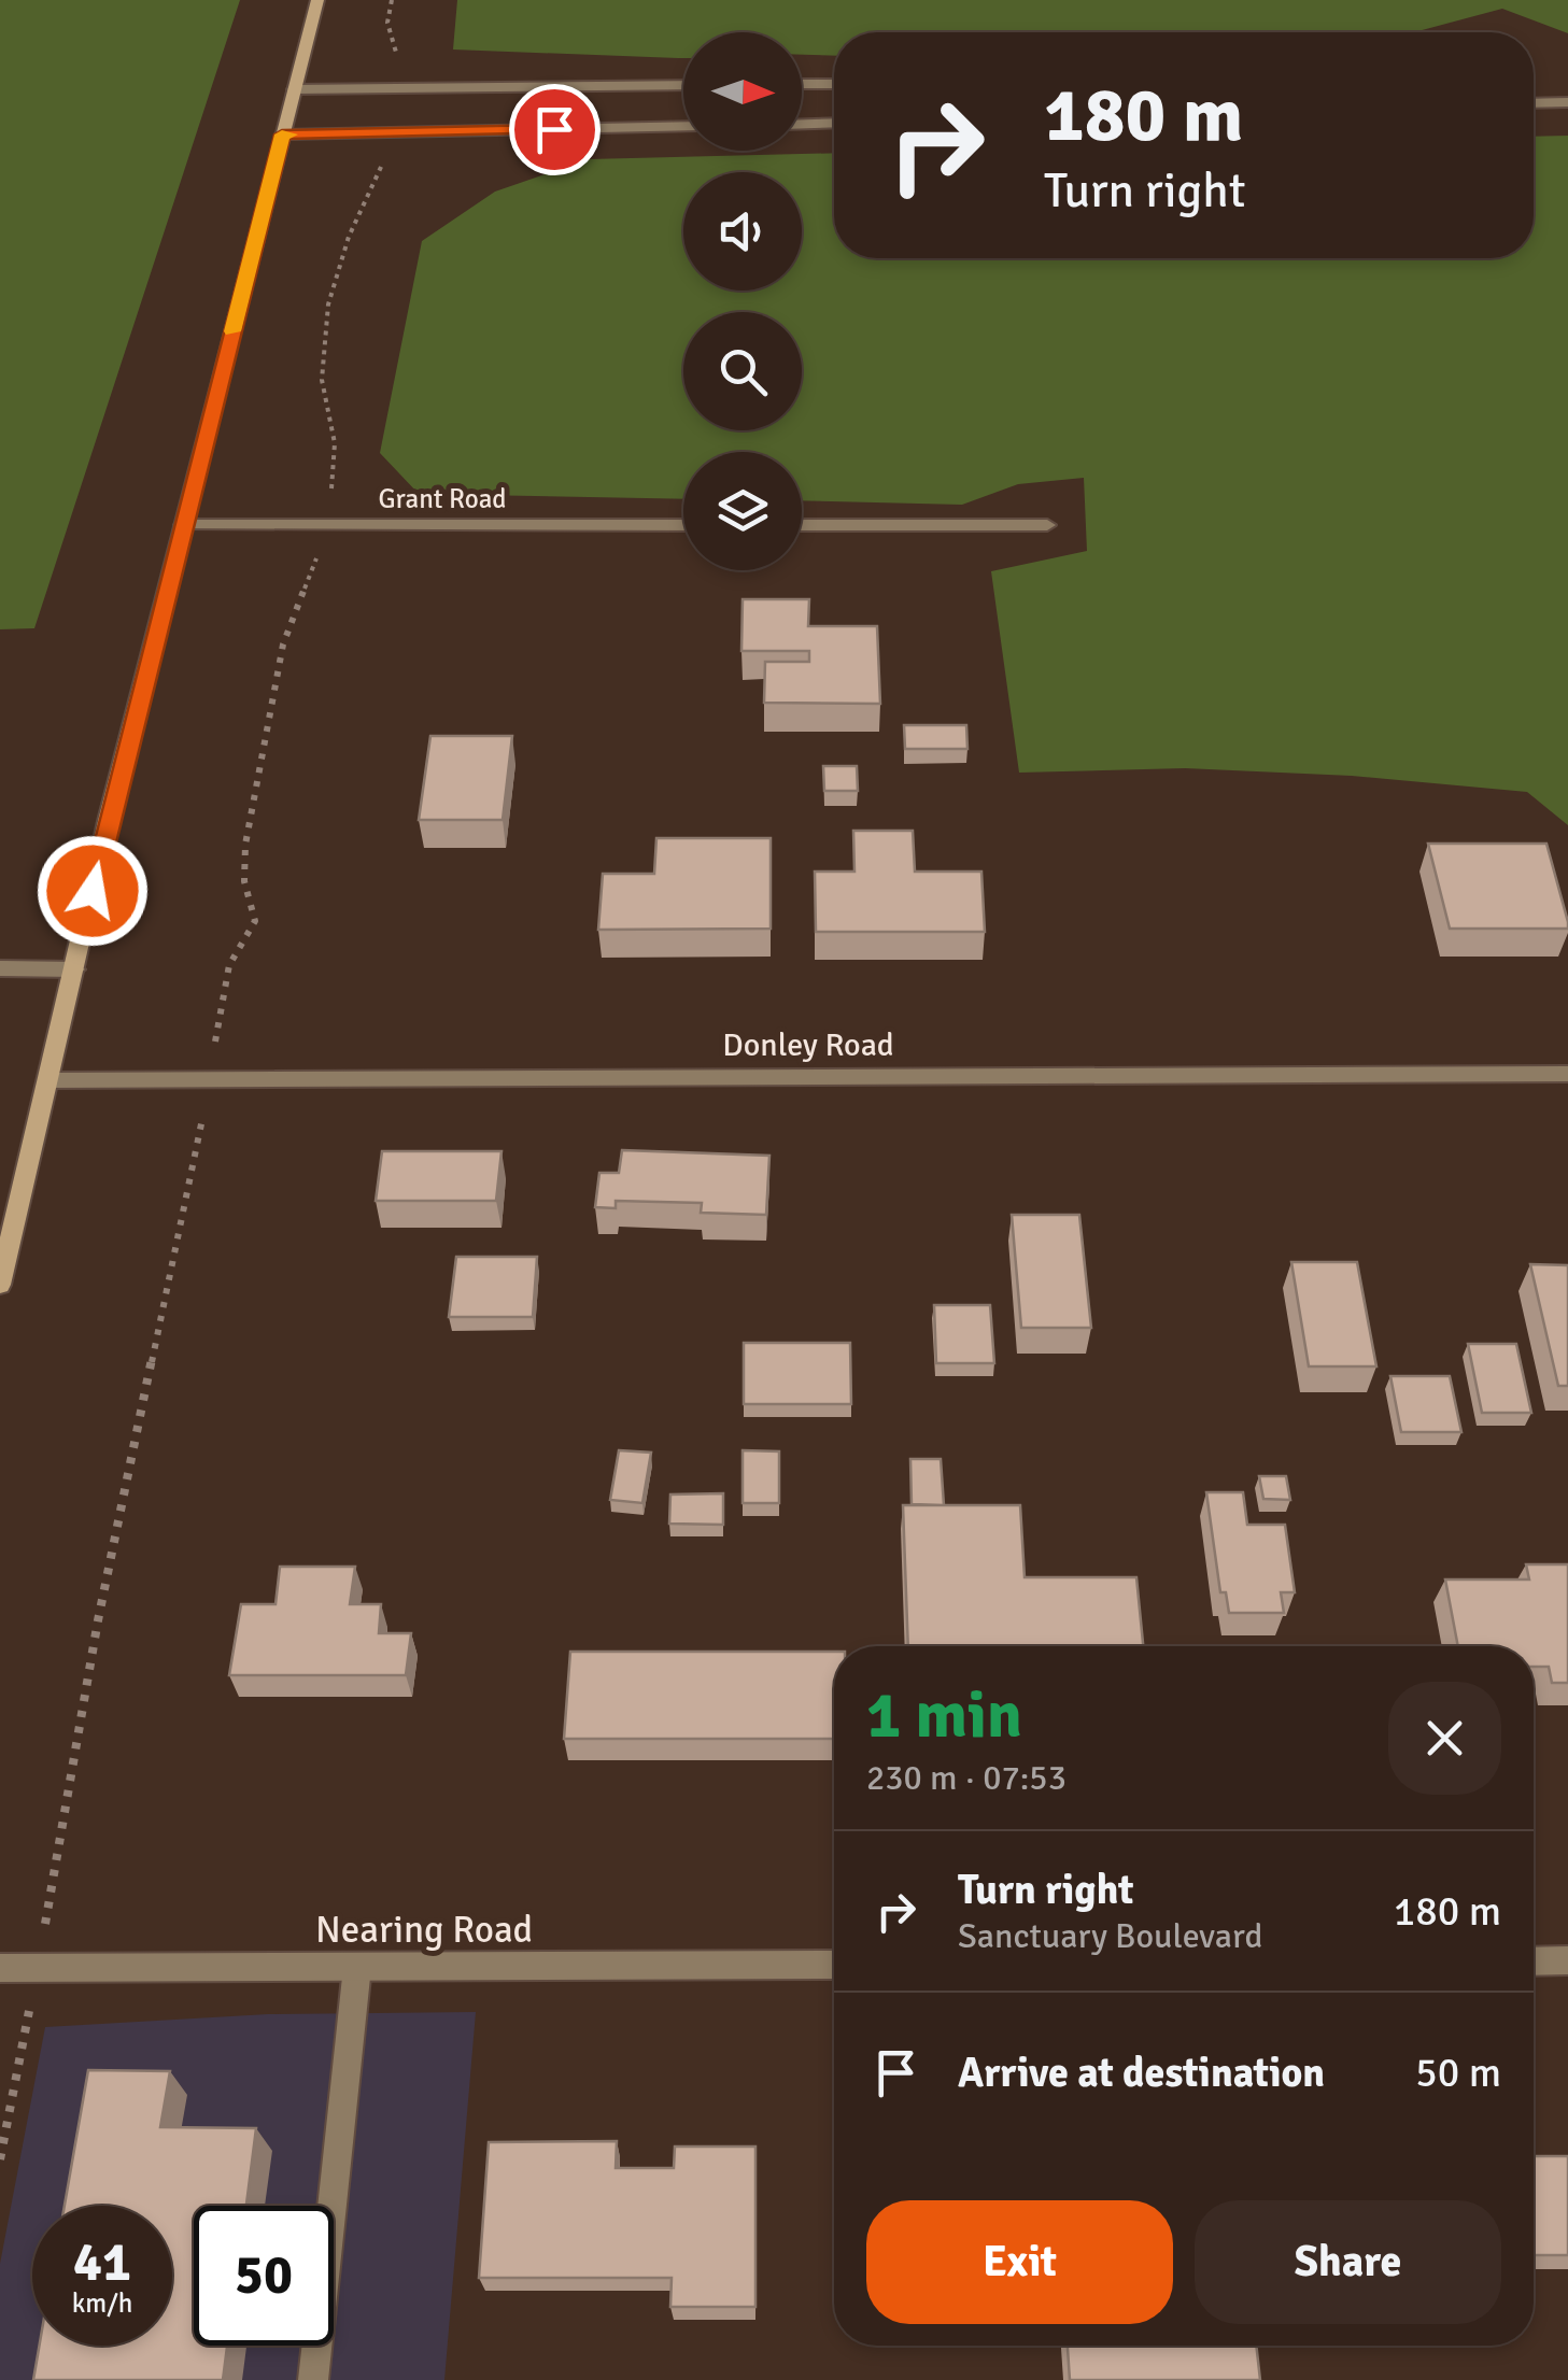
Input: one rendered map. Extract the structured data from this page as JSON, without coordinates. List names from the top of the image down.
{
  "streets": {
    "street": ["Grant Road", "Donley Road", "Nearing Road"]
  },
  "north": "right",
  "page": {
    "turn": ["180 m", "Turn right"],
    "heading": ["1 min", "230 m · 07:53"],
    "list": [
      {
        "name": "Turn right",
        "note": "Sanctuary Boulevard",
        "value": "180 m"
      },
      {
        "name": "Arrive at destination",
        "value": "50 m"
      }
    ],
    "buttons": ["Exit", "Share"],
    "speed": "41 km/h",
    "limit": "50"
  }
}
